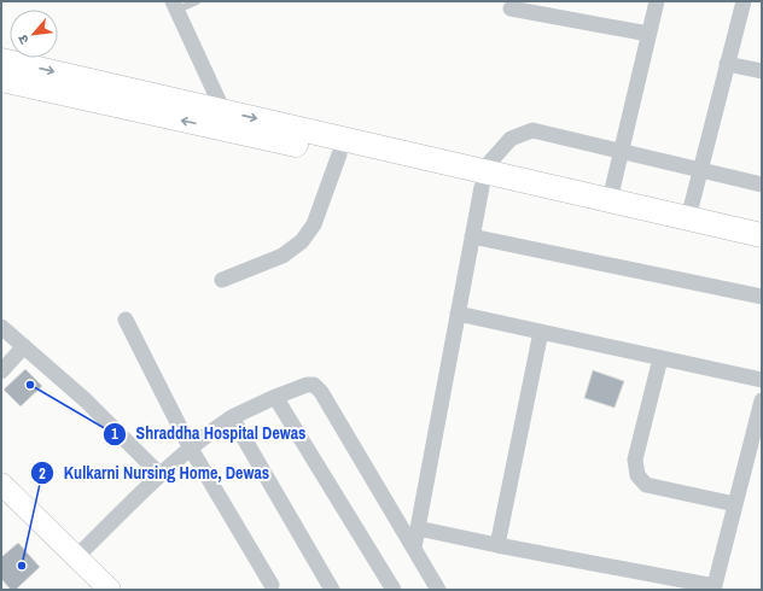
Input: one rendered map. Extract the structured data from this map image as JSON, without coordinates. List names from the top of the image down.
{
  "places": ["Shraddha Hospital Dewas", "Kulkarni Nursing Home, Dewas"],
  "north": "bottom left"
}
